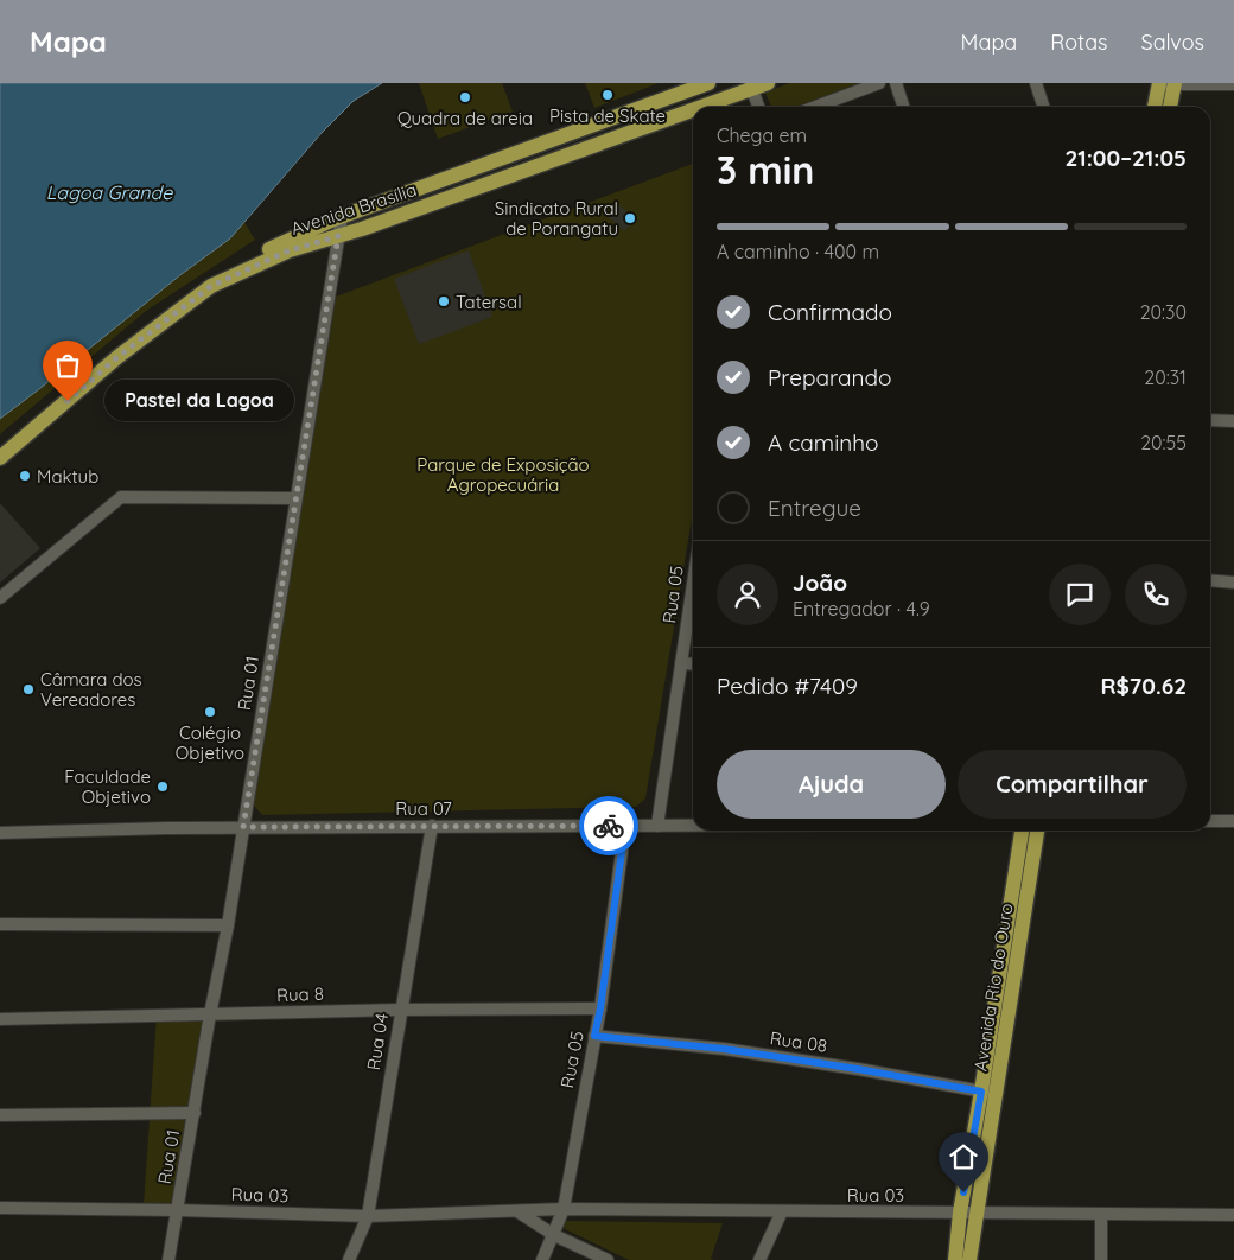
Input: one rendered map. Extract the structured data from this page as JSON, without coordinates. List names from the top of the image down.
{
  "streets": {
    "main road": ["Avenida Brasília", "Avenida Rio do Ouro"],
    "street": [
      "Rua 05",
      "Rua 01",
      "Rua 07",
      "Rua 8",
      "Rua 04",
      "Rua 08",
      "Rua 03"
    ]
  },
  "crossings": [
    ["Avenida Brasília", "Rua 01"],
    ["Rua 05", "Rua 07"],
    ["Rua 05", "Rua 8"],
    ["Rua 05", "Rua 08"],
    ["Rua 05", "Rua 03"],
    ["Rua 01", "Rua 07"],
    ["Rua 01", "Rua 8"],
    ["Rua 01", "Rua 03"],
    ["Rua 07", "Rua 04"],
    ["Avenida Rio do Ouro", "Rua 08"],
    ["Avenida Rio do Ouro", "Rua 03"],
    ["Rua 8", "Rua 04"],
    ["Rua 04", "Rua 03"]
  ],
  "water": ["Lagoa Grande"],
  "parks": ["Parque de Exposição Agropecuária"],
  "places": [
    "Pista de Skate",
    "Quadra de areia",
    "Sindicato Rural de Porangatu",
    "Tatersal",
    "Pastel da Lagoa",
    "Maktub",
    "Câmara dos Vereadores",
    "Colégio Objetivo",
    "Faculdade Objetivo"
  ],
  "page": {
    "header": "Mapa",
    "nav": ["Mapa", "Rotas", "Salvos"],
    "heading": ["3 min", "Chega em", "21:00–21:05"],
    "panel": [
      "João",
      "Entregador · 4.9",
      "Pedido #7409",
      "R$70.62"
    ],
    "bar": "A caminho · 400 m",
    "list": [
      ["Confirmado", "20:30"],
      ["Preparando", "20:31"],
      ["A caminho", "20:55"],
      "Entregue"
    ],
    "bubble": "Pastel da Lagoa",
    "buttons": ["Ajuda", "Compartilhar"]
  }
}
